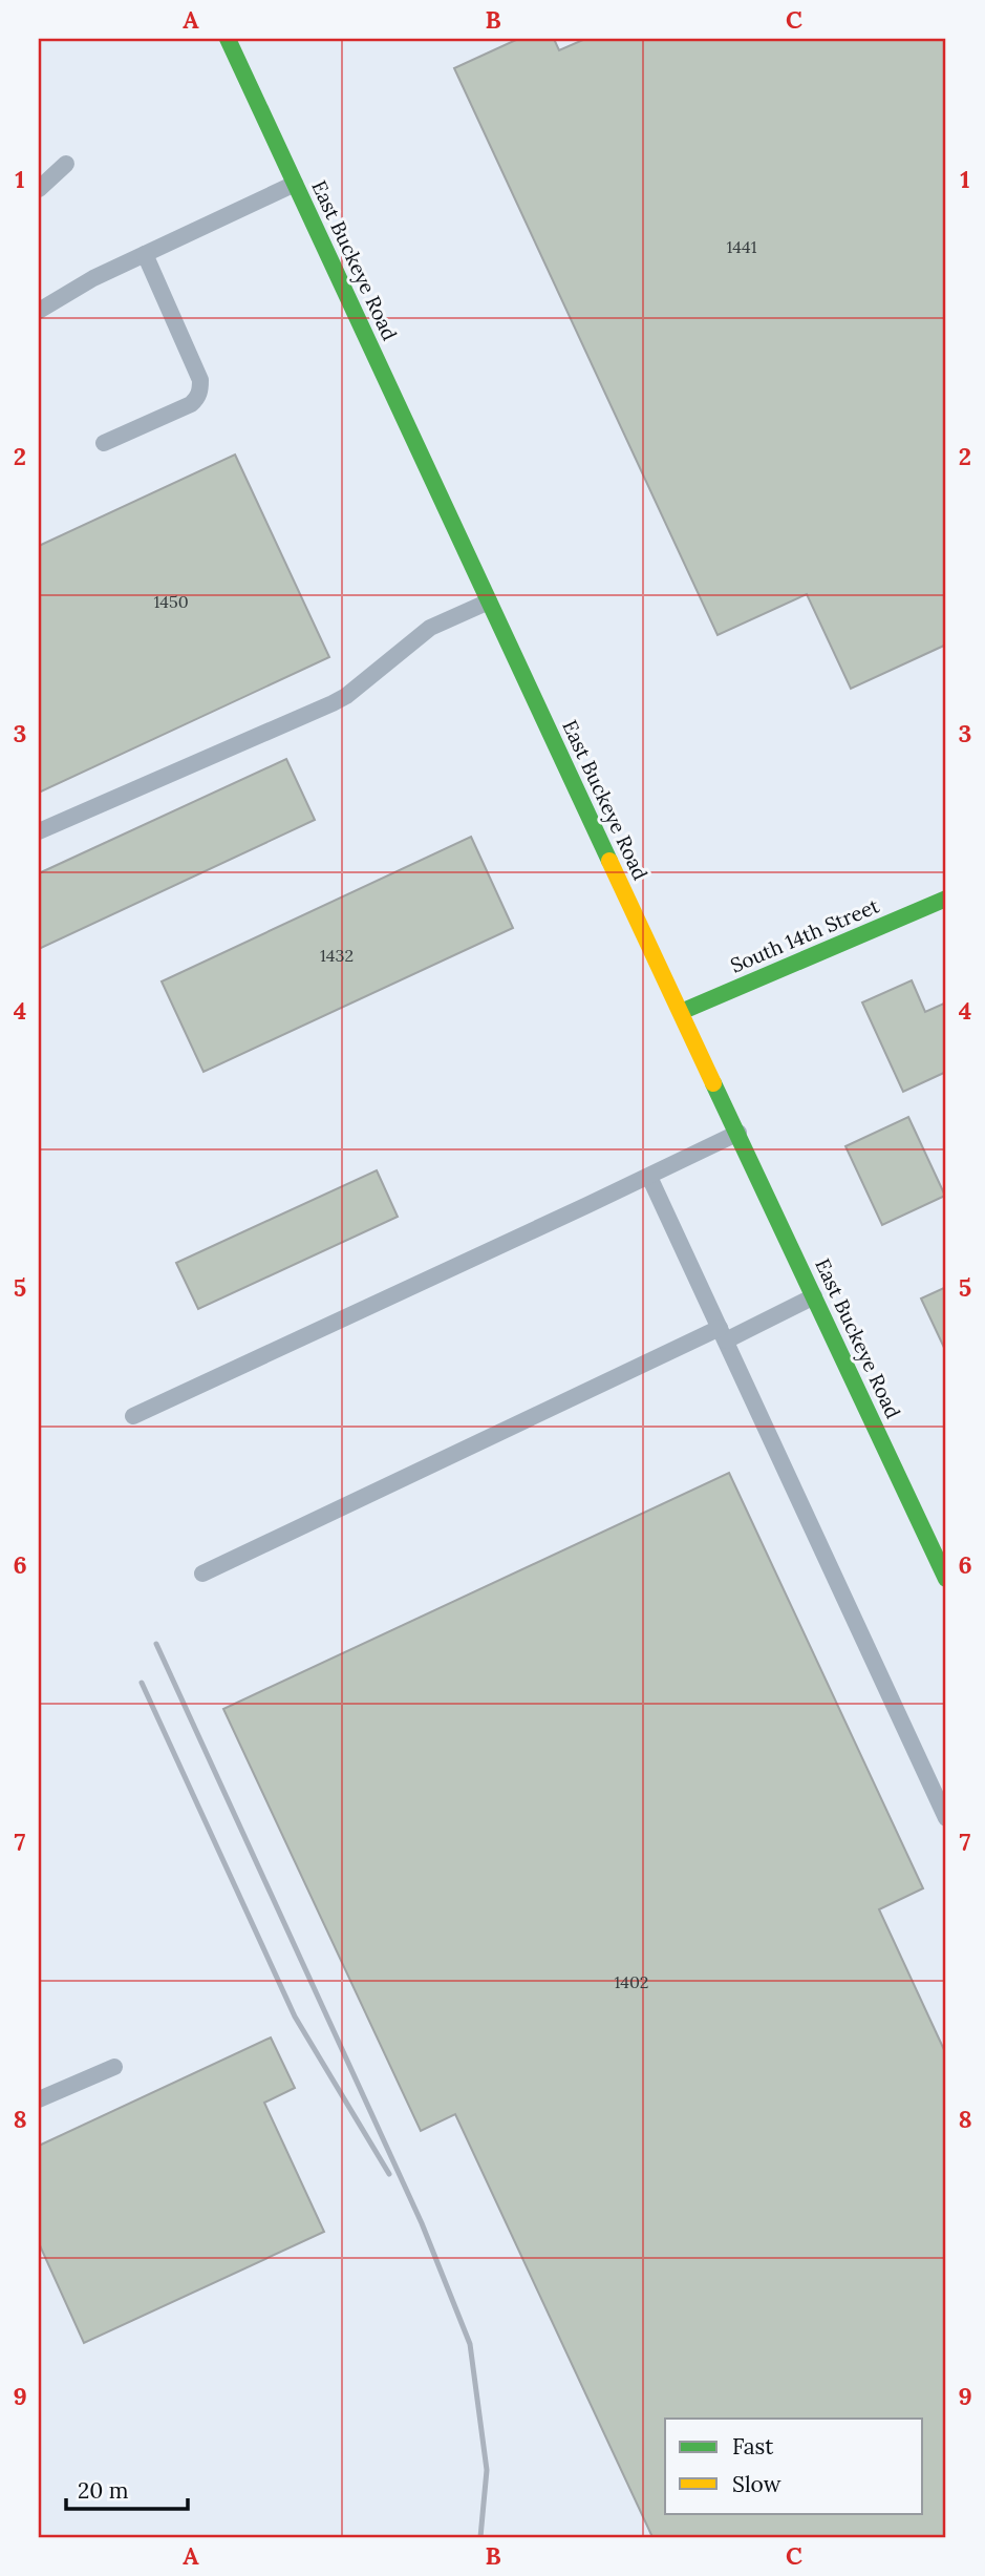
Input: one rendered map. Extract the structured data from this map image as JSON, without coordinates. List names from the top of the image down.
{
  "streets": {
    "main road": ["East Buckeye Road", "South 14th Street"]
  },
  "crossings": [
    ["East Buckeye Road", "South 14th Street"]
  ],
  "house_numbers": [
    "1441",
    "1450",
    "1432",
    "1402"
  ],
  "legend": ["Fast", "Slow"],
  "scale_bar": "20 m",
  "grid": {
    "columns": ["A", "B", "C"],
    "rows": [
      "1",
      "2",
      "3",
      "4",
      "5",
      "6",
      "7",
      "8",
      "9"
    ]
  }
}
